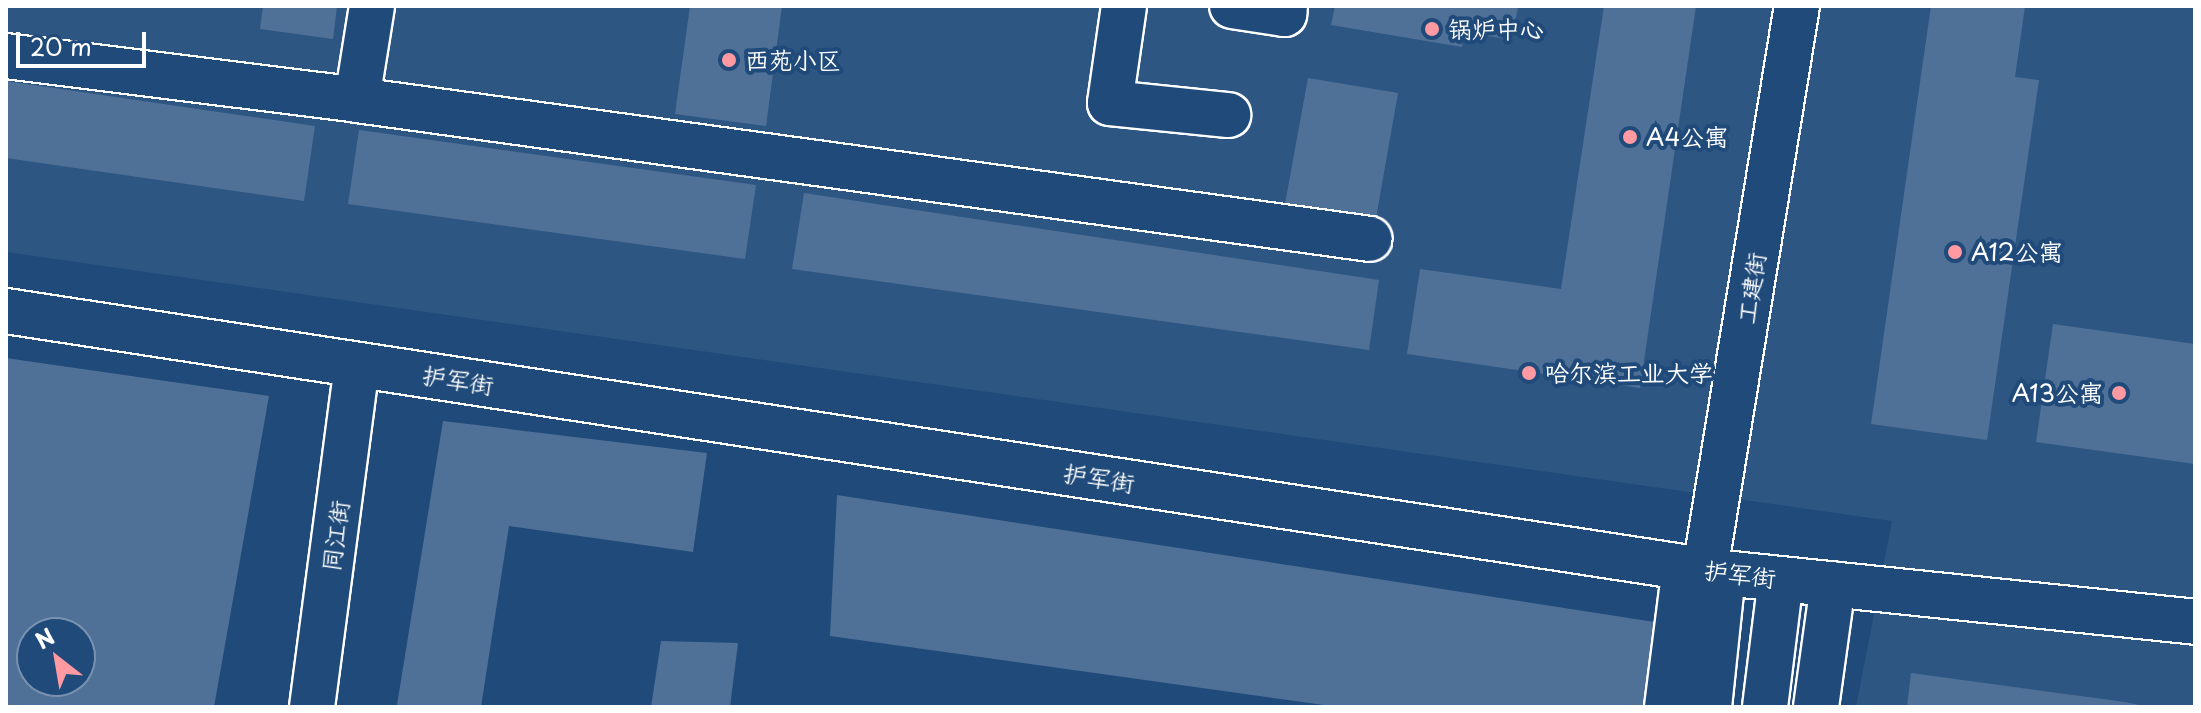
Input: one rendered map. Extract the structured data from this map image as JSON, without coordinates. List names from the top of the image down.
{
  "streets": {
    "street": ["工建街", "护军街", "同江街"]
  },
  "crossings": [
    ["工建街", "护军街"],
    ["护军街", "同江街"]
  ],
  "places": [
    "锅炉中心",
    "西苑小区",
    "A4公寓",
    "A12公寓",
    "哈尔滨工业大学",
    "A13公寓"
  ],
  "scale_bar": "20 m",
  "north": "top left"
}
